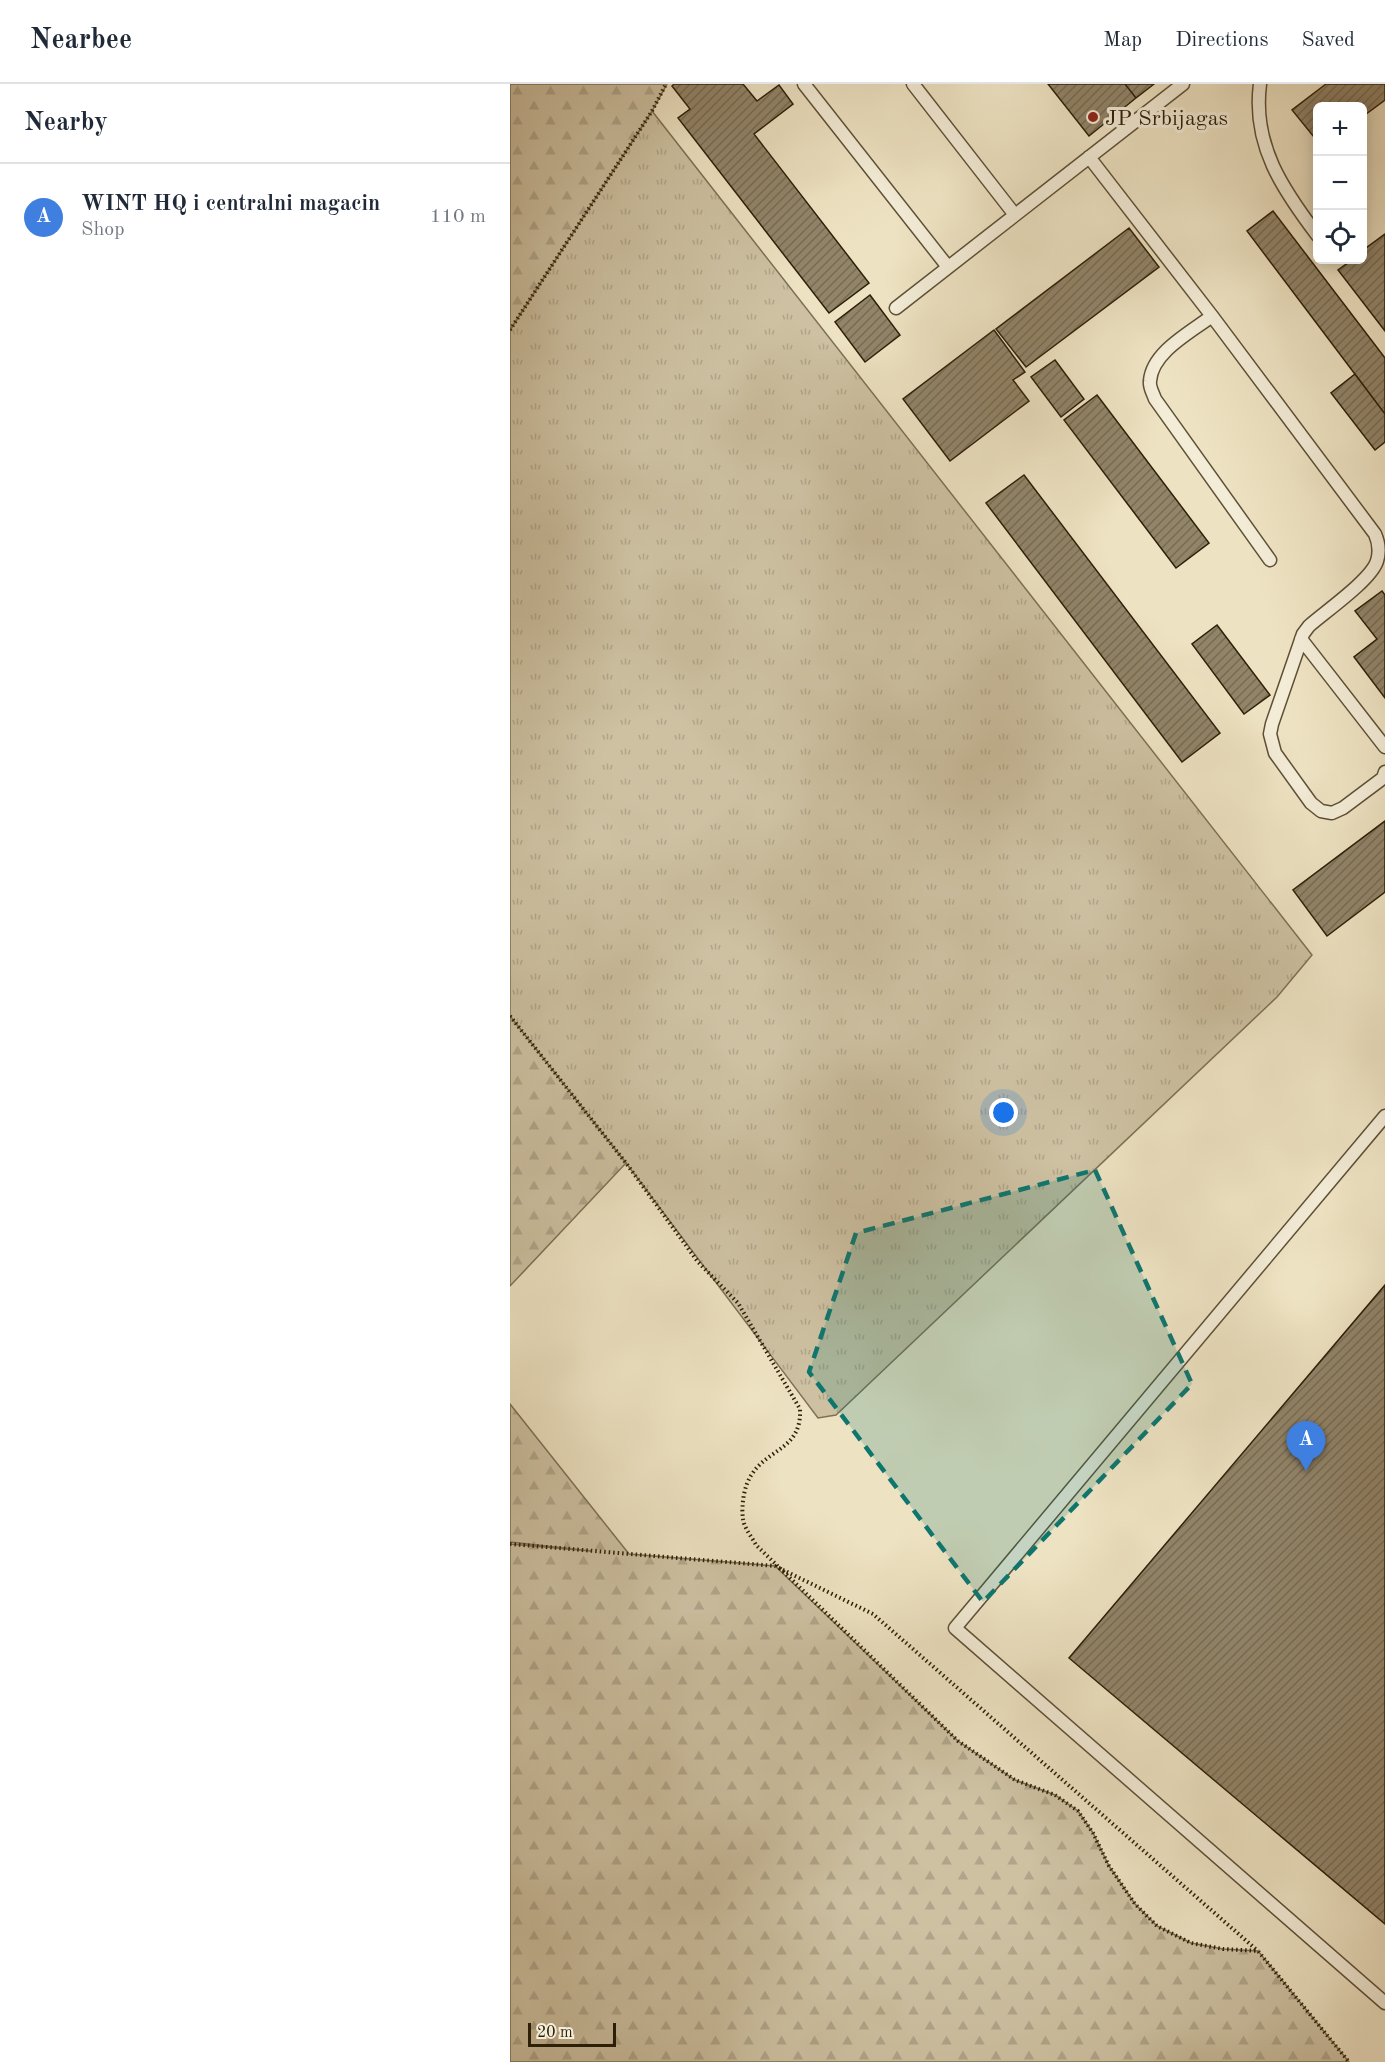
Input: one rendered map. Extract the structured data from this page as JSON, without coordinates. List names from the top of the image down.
{
  "places": ["JP Srbijagas"],
  "scale_bar": "20 m",
  "page": {
    "header": "Nearbee",
    "nav": ["Map", "Directions", "Saved"],
    "heading": "Nearby",
    "map_buttons": ["+", "−"],
    "list": [
      {
        "mark": "A",
        "name": "WINT HQ i centralni magacin",
        "note": "Shop",
        "value": "110 m"
      }
    ],
    "pins": "A",
    "scale": "20 m"
  }
}
